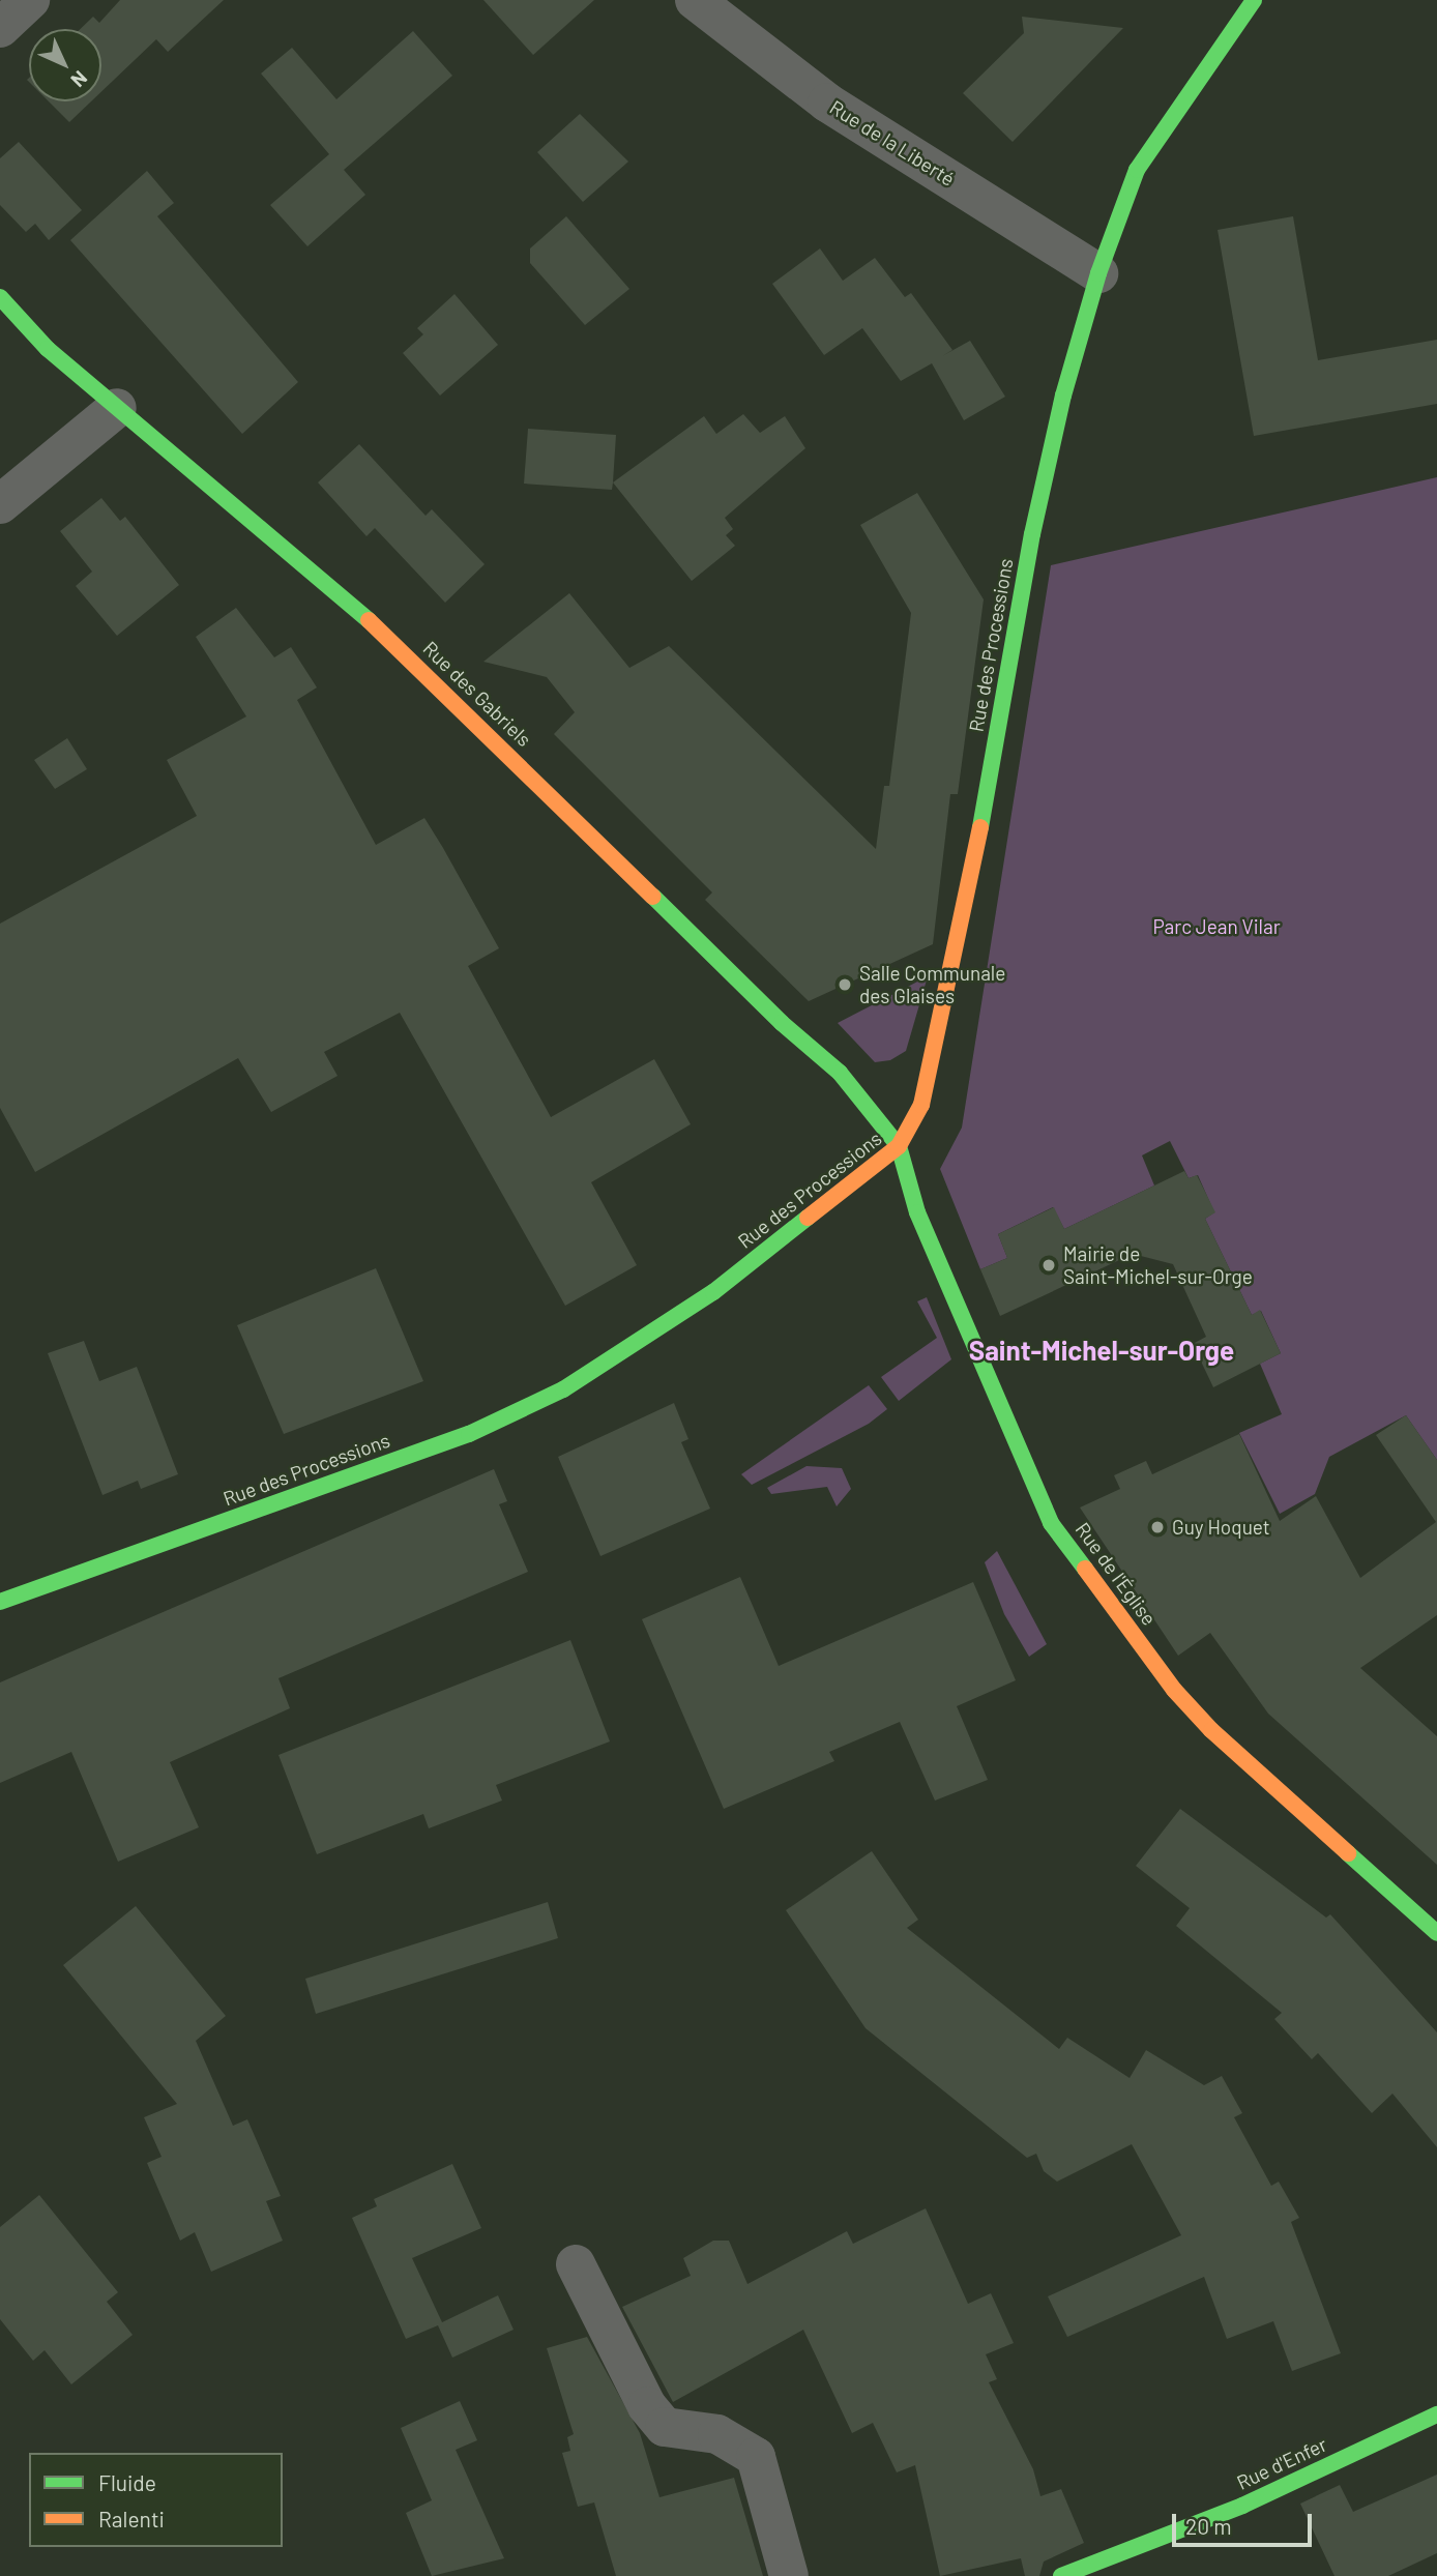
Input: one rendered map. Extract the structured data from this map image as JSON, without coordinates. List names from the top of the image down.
{
  "streets": {
    "street": [
      "Rue de la Liberté",
      "Rue des Processions",
      "Rue des Gabriels",
      "Rue de l'Église",
      "Rue d'Enfer"
    ]
  },
  "crossings": [
    ["Rue de la Liberté", "Rue des Processions"],
    ["Rue des Processions", "Rue des Gabriels"],
    ["Rue des Processions", "Rue de l'Église"],
    ["Rue des Gabriels", "Rue de l'Église"]
  ],
  "districts": ["Saint-Michel-sur-Orge"],
  "parks": ["Parc Jean Vilar"],
  "places": ["Salle Communale des Glaises", "Mairie de Saint-Michel-sur-Orge", "Guy Hoquet"],
  "legend": ["Fluide", "Ralenti"],
  "scale_bar": "20 m",
  "north": "bottom right"
}
